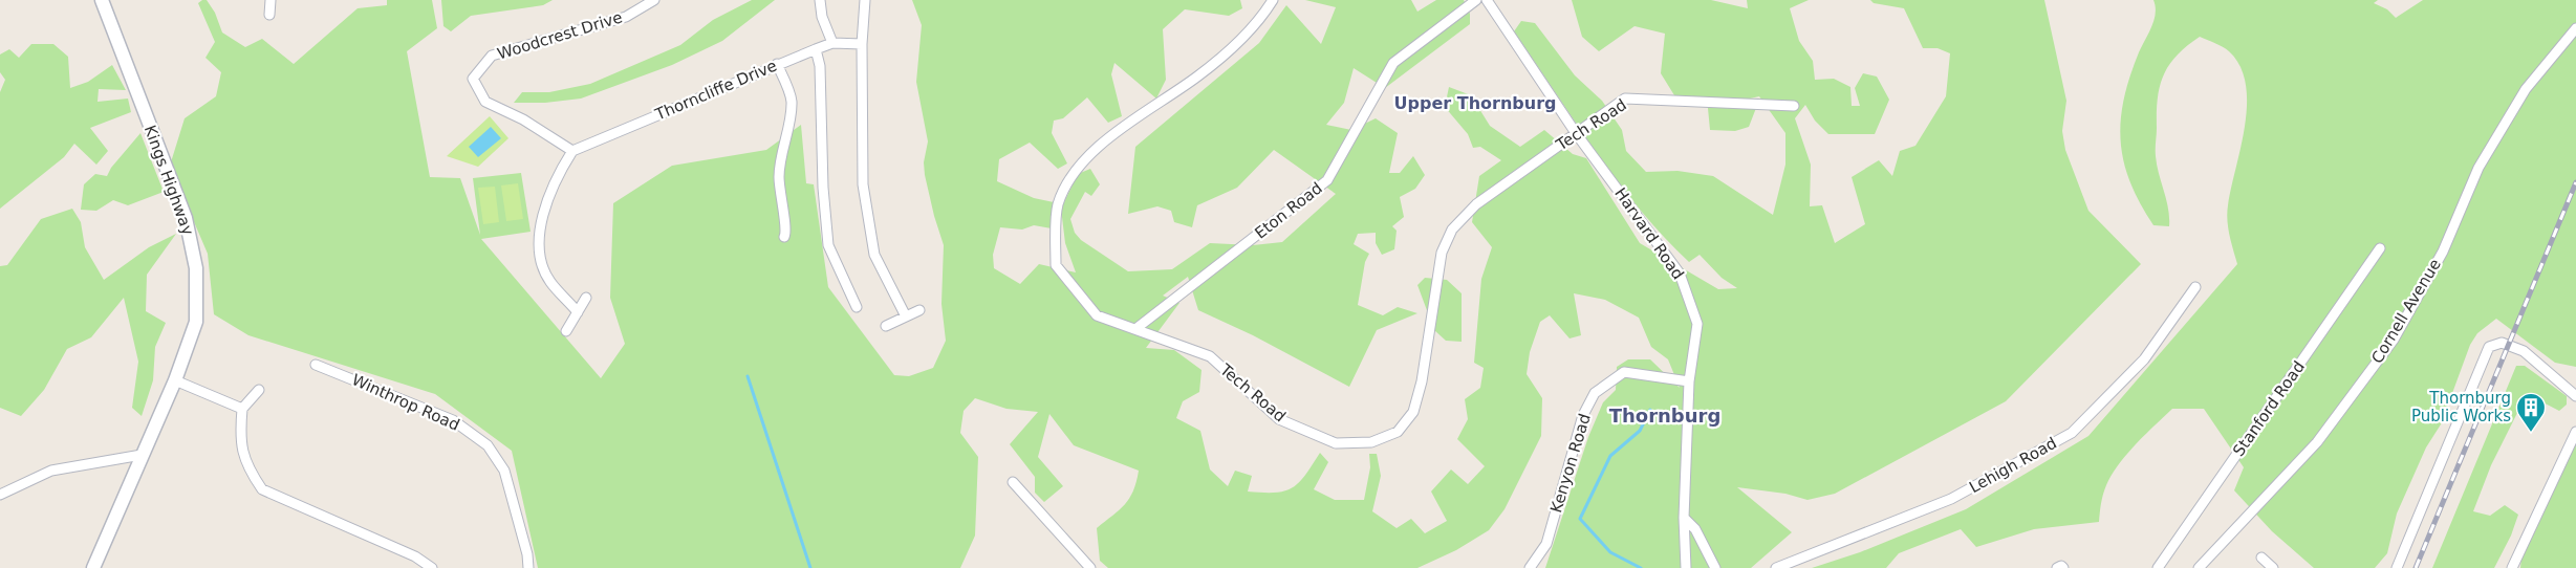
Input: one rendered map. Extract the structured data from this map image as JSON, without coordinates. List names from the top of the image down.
{
  "streets": {
    "street": [
      "Woodcrest Drive",
      "Thorncliffe Drive",
      "Tech Road",
      "Kings Highway",
      "Eton Road",
      "Harvard Road",
      "Cornell Avenue",
      "Winthrop Road",
      "Stanford Road",
      "Kenyon Road",
      "Lehigh Road"
    ]
  },
  "crossings": [
    ["Woodcrest Drive", "Thorncliffe Drive"],
    ["Tech Road", "Eton Road"],
    ["Tech Road", "Harvard Road"],
    ["Harvard Road", "Kenyon Road"]
  ],
  "districts": ["Upper Thornburg", "Thornburg"],
  "places": {
    "building": ["Thornburg Public Works"]
  }
}
